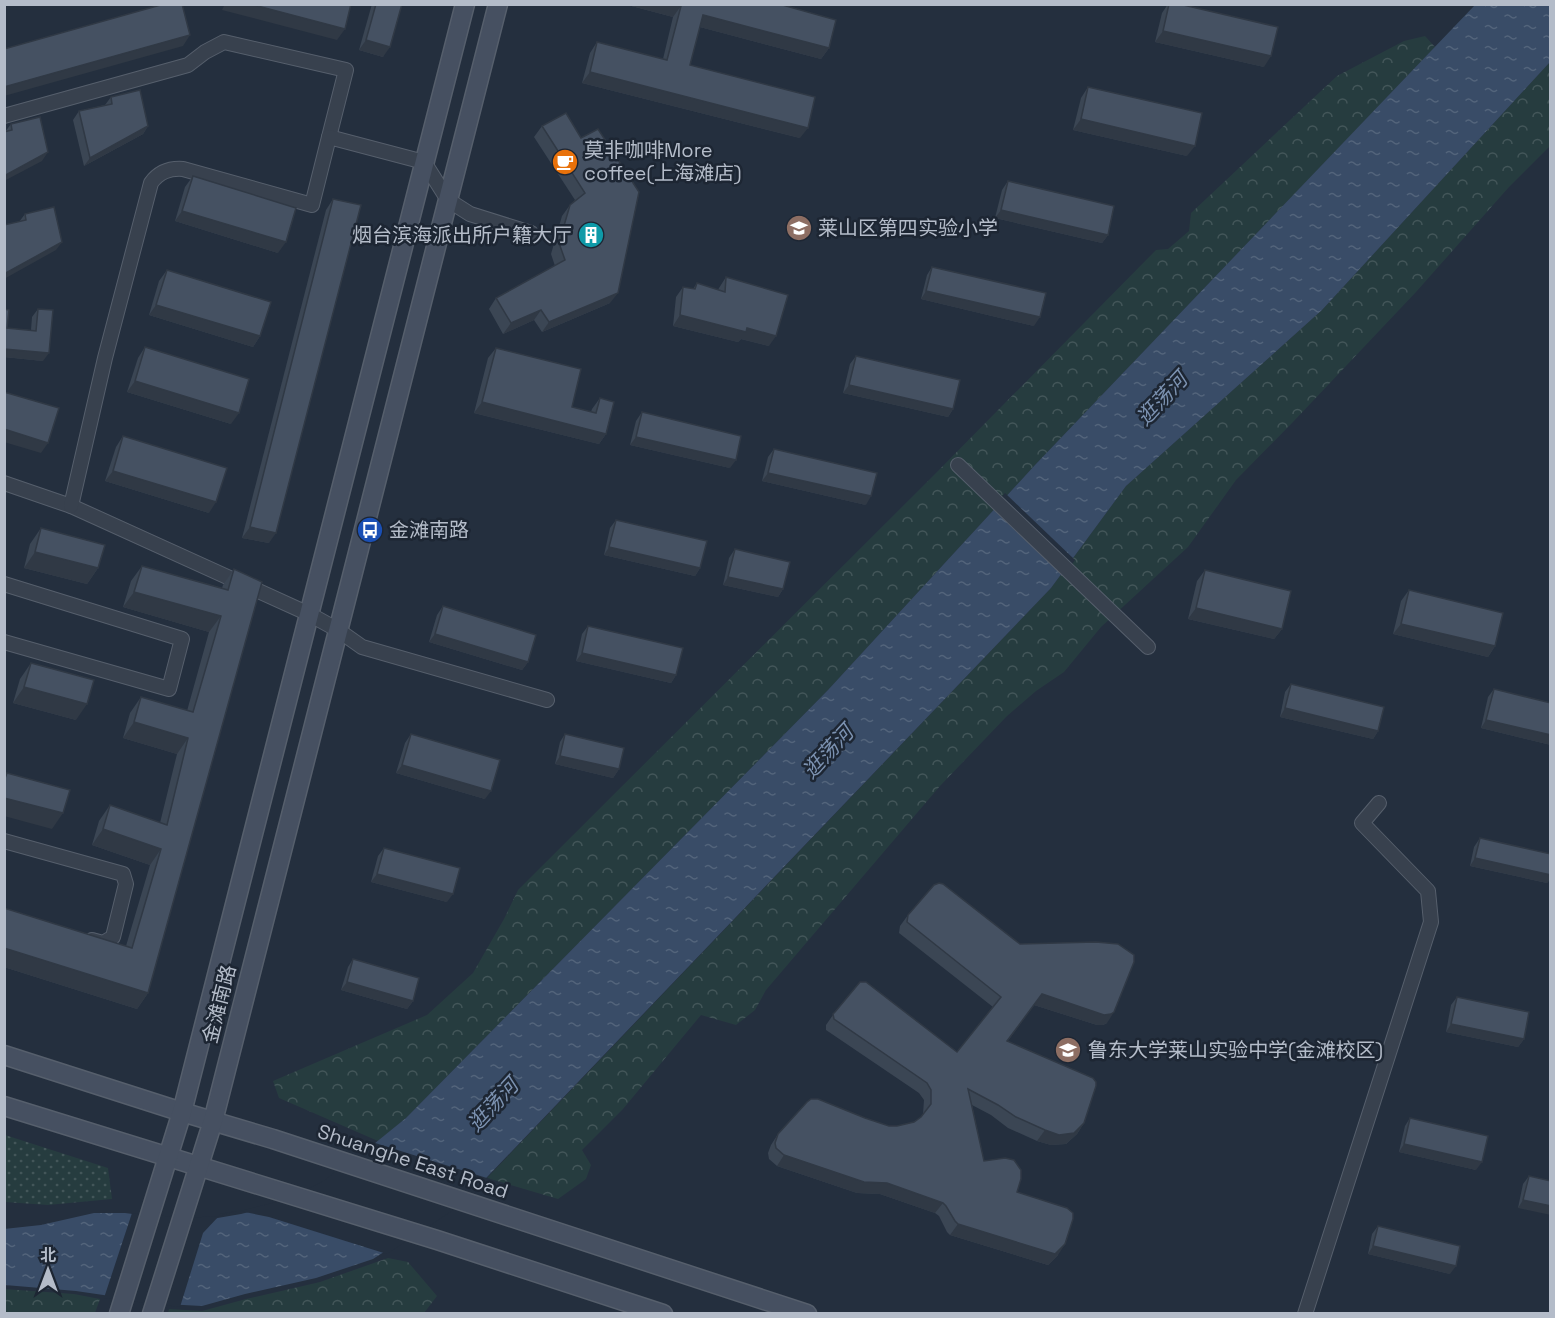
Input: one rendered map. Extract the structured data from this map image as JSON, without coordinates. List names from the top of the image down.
{
  "streets": {
    "street": ["金滩南路", "Shuanghe East Road"]
  },
  "crossings": [
    ["金滩南路", "Shuanghe East Road"]
  ],
  "water": ["逛荡河"],
  "places": {
    "cafe": ["莫非咖啡More coffee(上海滩店)"],
    "school or university": ["莱山区第四实验小学", "鲁东大学莱山实验中学(金滩校区)"],
    "building": ["烟台滨海派出所户籍大厅"],
    "bus stop": ["金滩南路"]
  },
  "north": "top"
}
